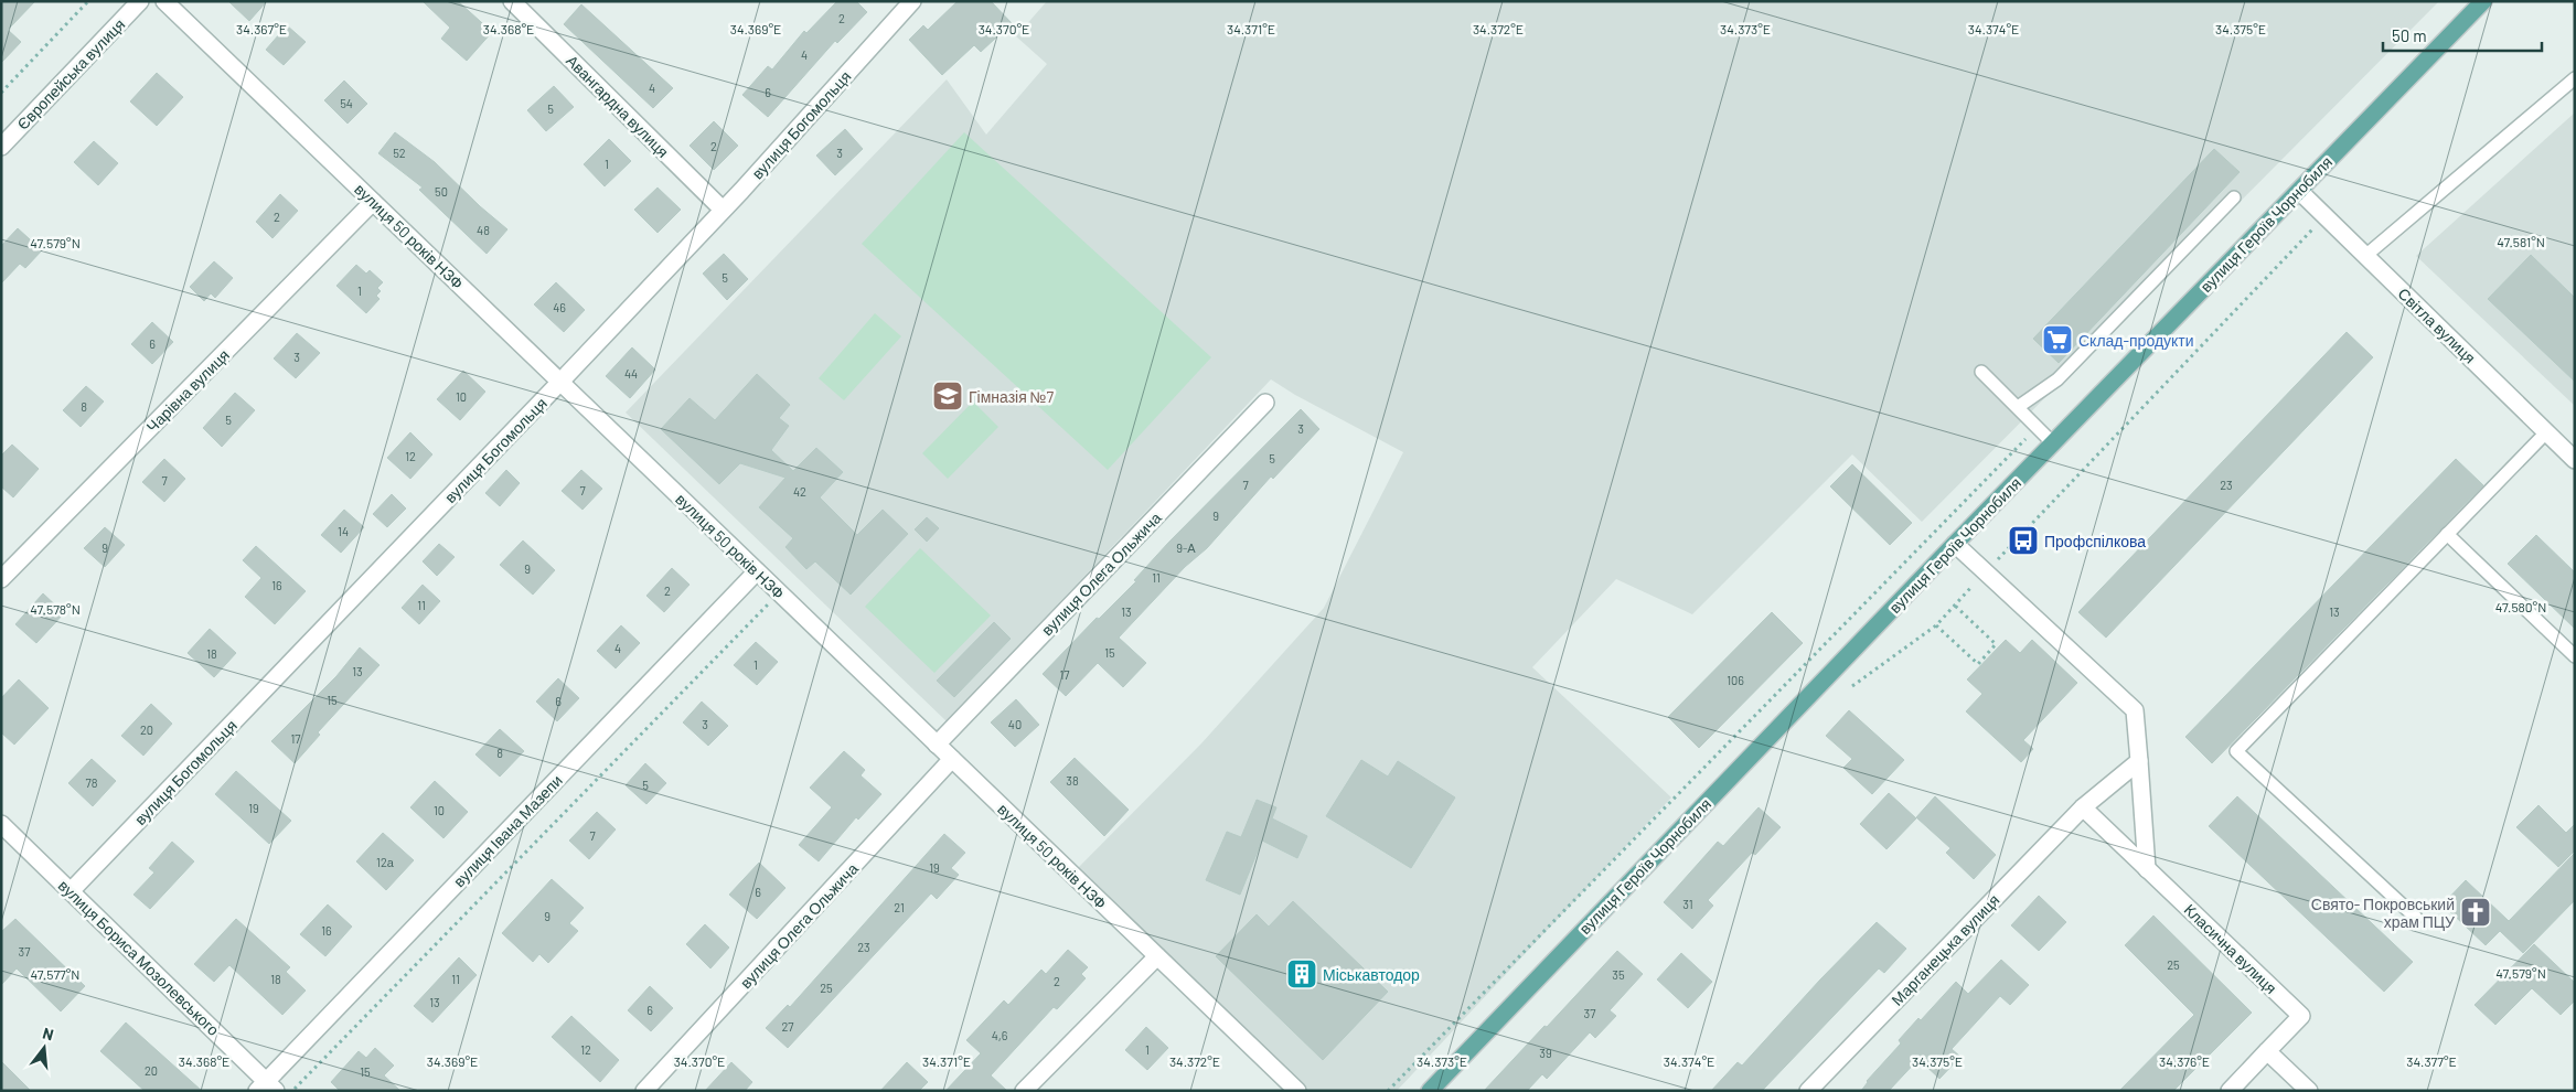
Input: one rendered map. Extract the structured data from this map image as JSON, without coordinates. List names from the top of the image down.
{
  "streets": {
    "main road": ["вулиця Героїв Чорнобиля"],
    "street": [
      "Європейська вулиця",
      "Авангардна вулиця",
      "вулиця Богомольця",
      "вулиця 50 років НЗФ",
      "Світла вулиця",
      "Чарівна вулиця",
      "вулиця Олега Ольжича",
      "вулиця Івана Мазепи",
      "Класична вулиця",
      "Марганецька вулиця",
      "вулиця Бориса Мозолевського"
    ]
  },
  "crossings": [
    ["Авангардна вулиця", "вулиця Богомольця"],
    ["вулиця Богомольця", "вулиця 50 років НЗФ"],
    ["вулиця Богомольця", "вулиця Бориса Мозолевського"],
    ["вулиця Героїв Чорнобиля", "Світла вулиця"],
    ["вулиця 50 років НЗФ", "Чарівна вулиця"],
    ["вулиця 50 років НЗФ", "вулиця Олега Ольжича"],
    ["вулиця 50 років НЗФ", "вулиця Івана Мазепи"],
    ["вулиця Івана Мазепи", "вулиця Бориса Мозолевського"],
    ["Класична вулиця", "Марганецька вулиця"]
  ],
  "places": {
    "supermarket": ["Склад-продукти"],
    "school or university": ["Гімназія №7"],
    "bus stop": ["Профспілкова"],
    "church": ["Свято- Покровський храм ПЦУ"],
    "building": ["Міськавтодор"]
  },
  "house_numbers": [
    "2",
    "4",
    "4",
    "6",
    "54",
    "5",
    "2",
    "52",
    "3",
    "1",
    "50",
    "2",
    "48",
    "5",
    "1",
    "46",
    "6",
    "3",
    "44",
    "10",
    "8",
    "5",
    "3",
    "12",
    "5",
    "7",
    "7",
    "23",
    "7",
    "42",
    "9",
    "14",
    "9",
    "9-А",
    "9",
    "11",
    "16",
    "2",
    "11",
    "13",
    "13",
    "4",
    "15",
    "18",
    "1",
    "13",
    "17",
    "106",
    "15",
    "6",
    "3",
    "40",
    "20",
    "17",
    "8",
    "38",
    "78",
    "5",
    "19",
    "10",
    "7",
    "12а",
    "19",
    "6",
    "31",
    "21",
    "9",
    "16",
    "23",
    "37",
    "25",
    "35",
    "18",
    "11",
    "2",
    "25",
    "13",
    "6",
    "37",
    "27",
    "4,6",
    "12",
    "1",
    "39",
    "20",
    "15"
  ],
  "scale_bar": "50 m",
  "north": "top",
  "coordinates": [
    "34.367°E",
    "34.368°E",
    "34.369°E",
    "34.370°E",
    "34.371°E",
    "34.372°E",
    "34.373°E",
    "34.374°E",
    "34.375°E",
    "47.581°N",
    "47.579°N",
    "47.580°N",
    "47.578°N",
    "47.577°N",
    "34.376°E",
    "34.377°E"
  ]
}
